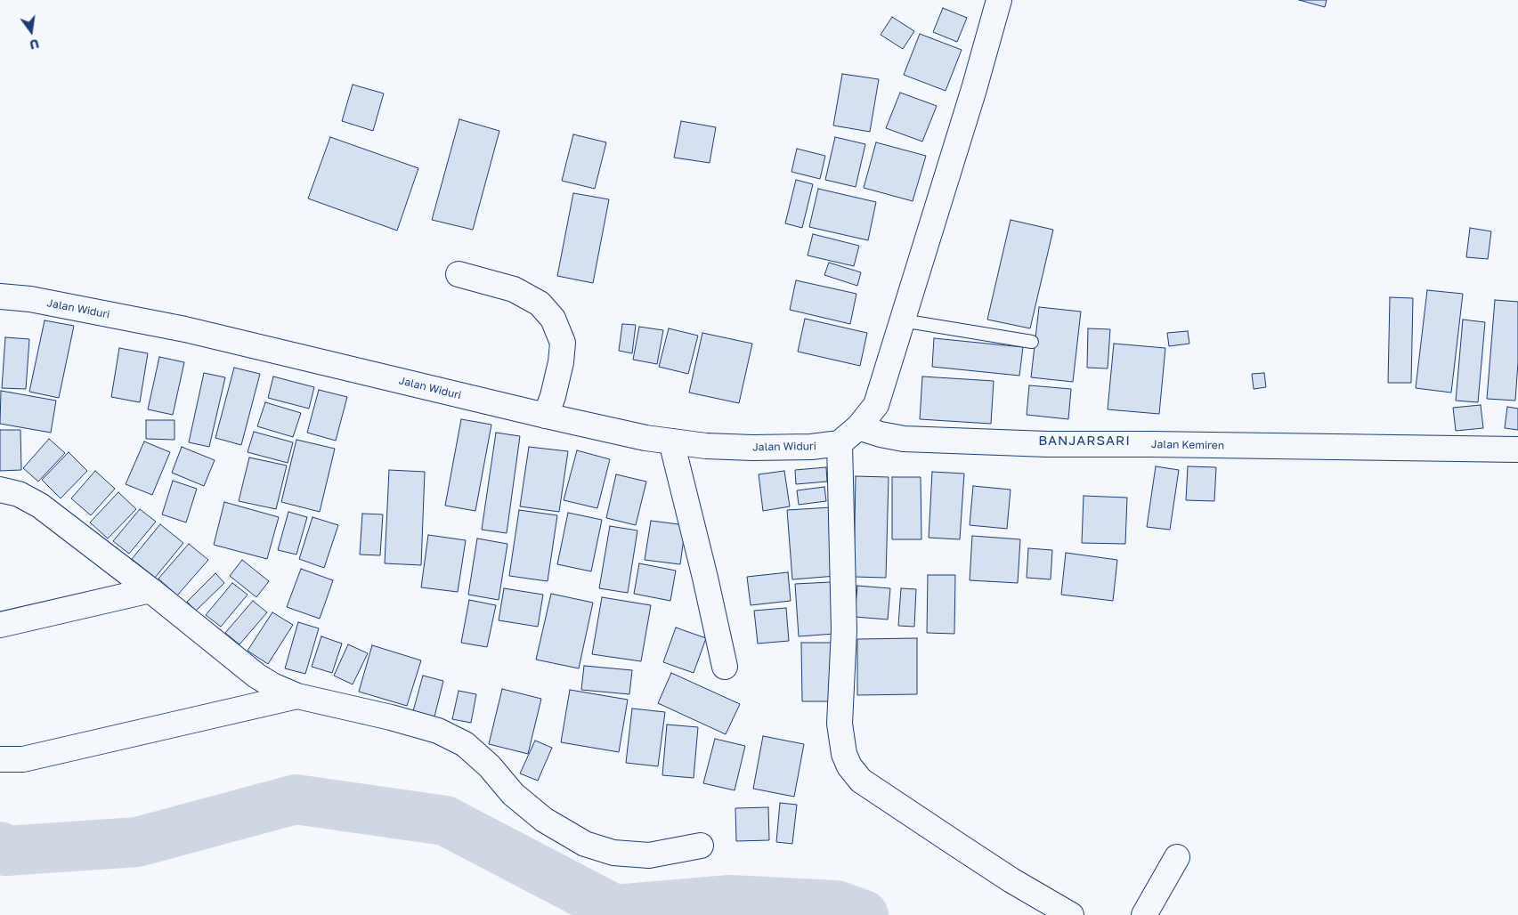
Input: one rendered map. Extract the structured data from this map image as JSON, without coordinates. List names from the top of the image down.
{
  "streets": {
    "street": ["Jalan Widuri", "Jalan Kemiren"]
  },
  "districts": ["BANJARSARI"],
  "north": "bottom"
}
